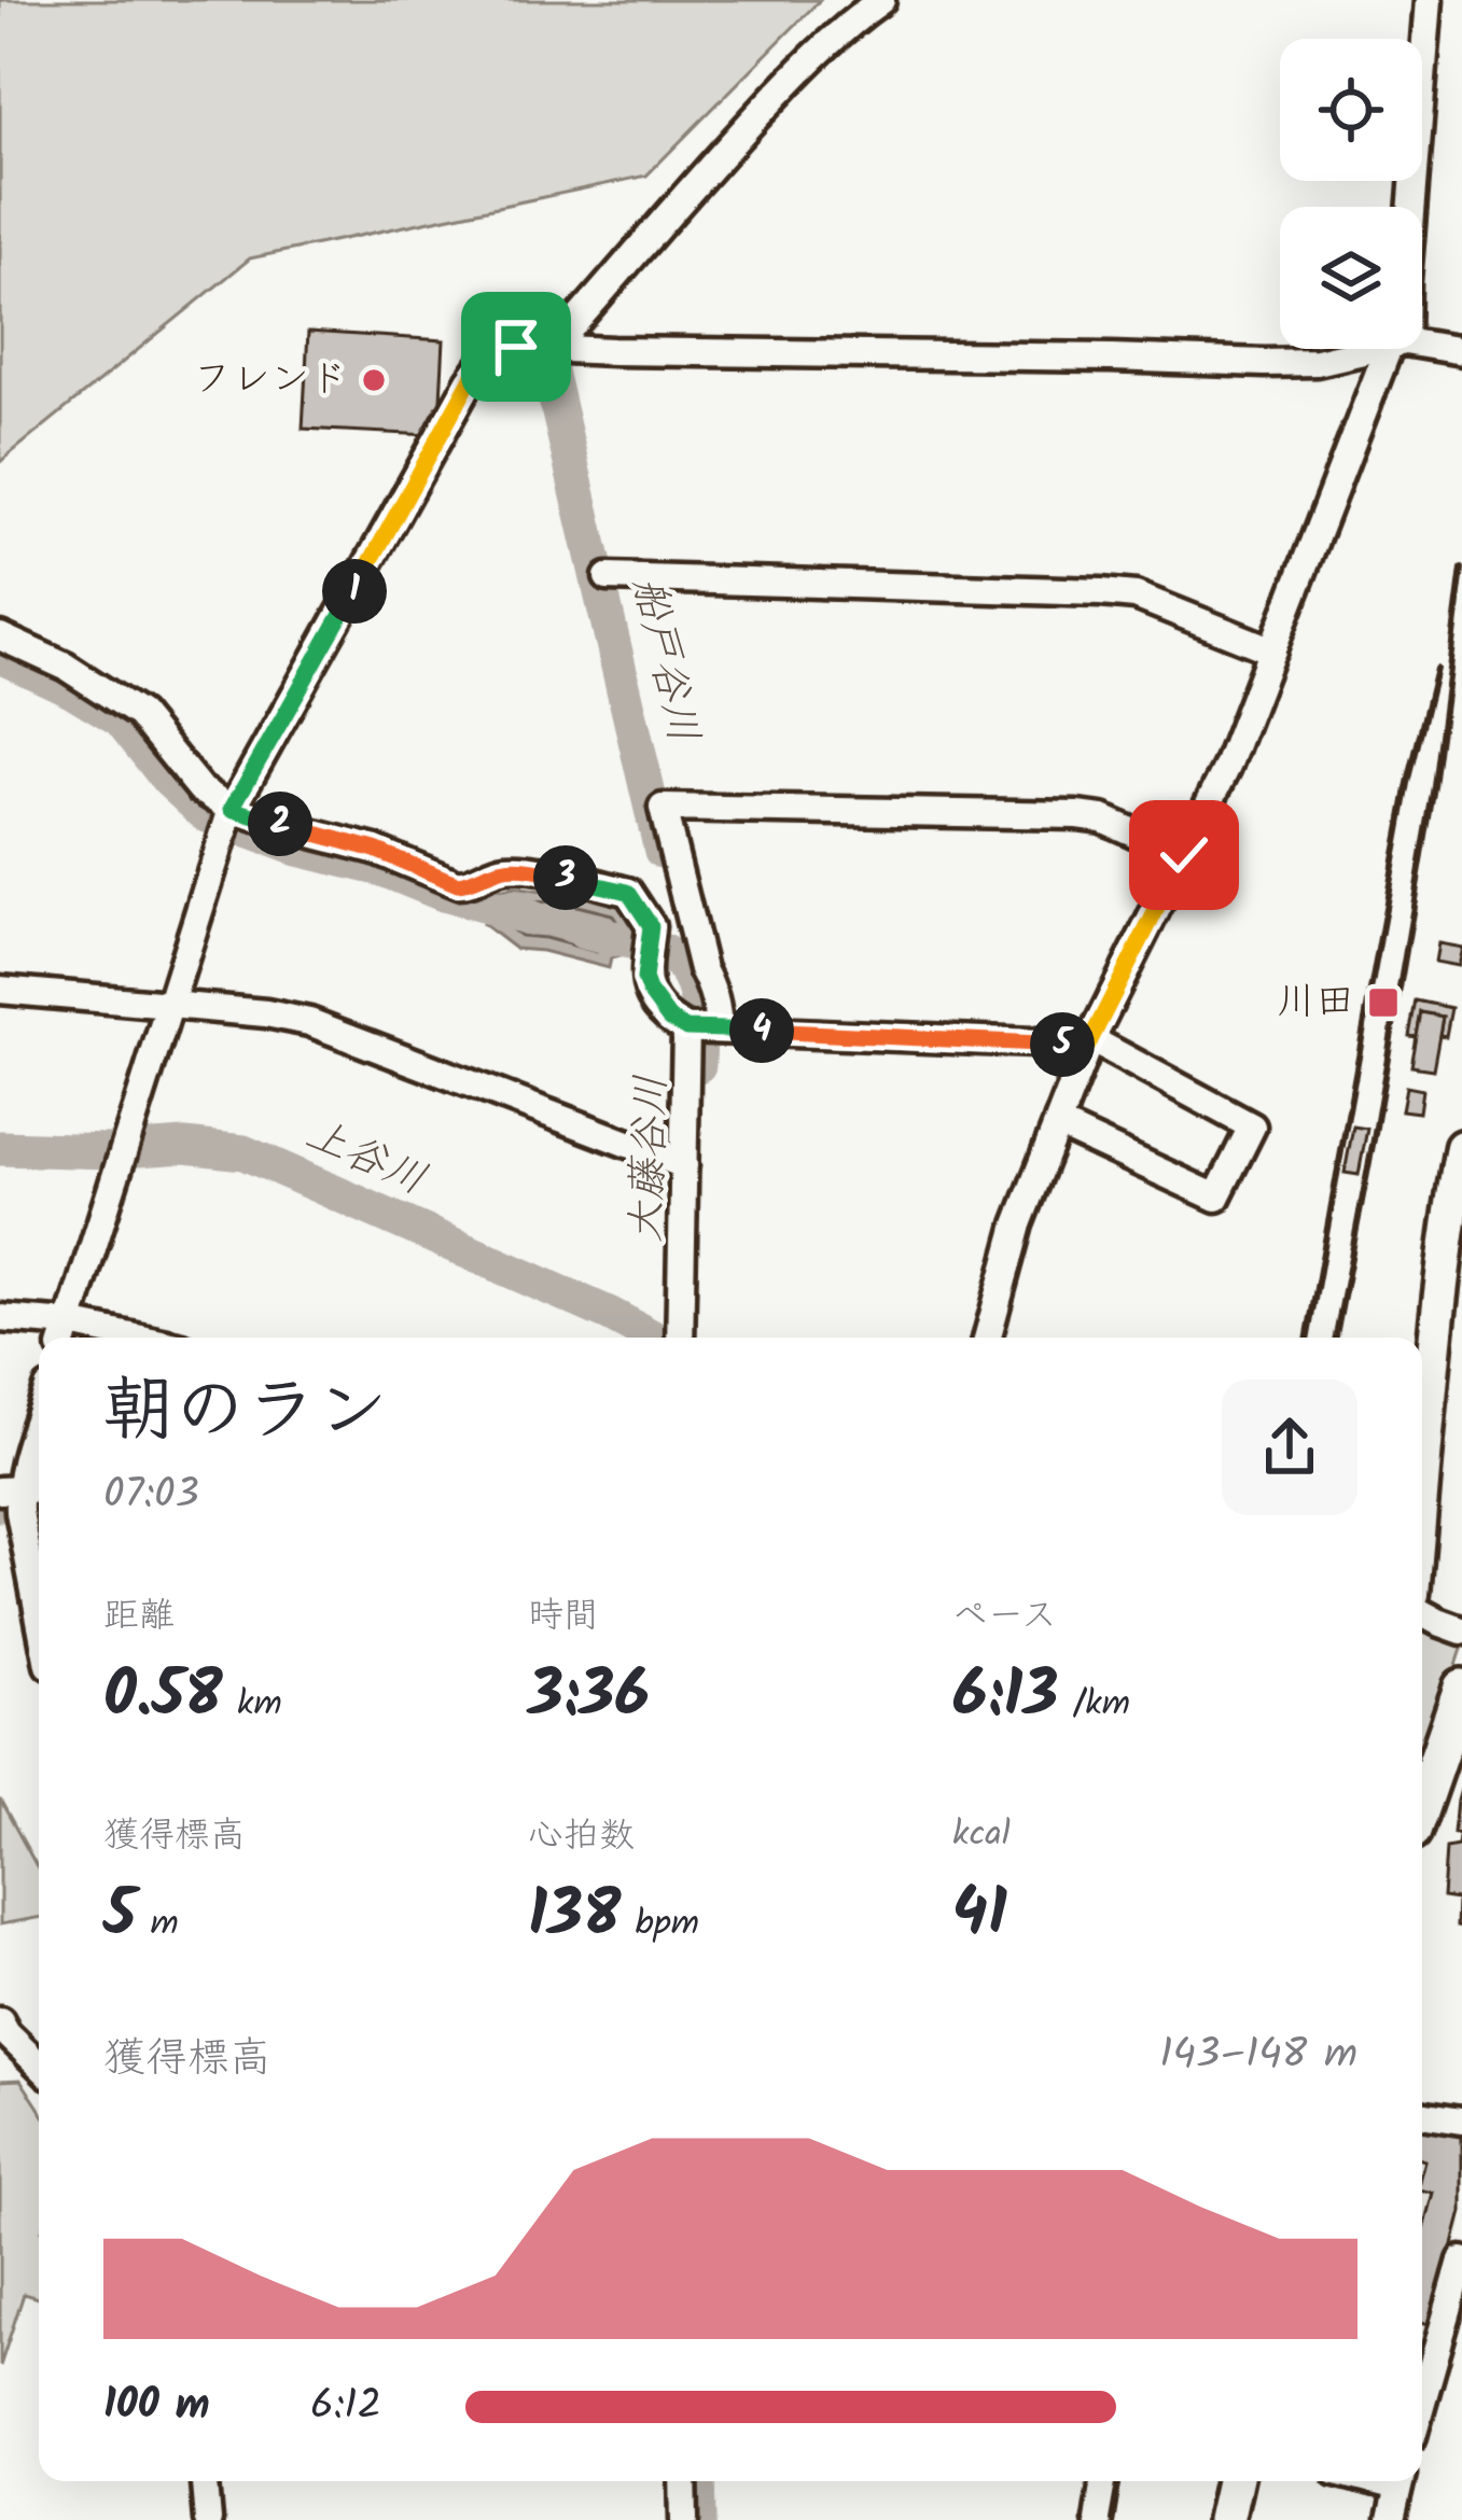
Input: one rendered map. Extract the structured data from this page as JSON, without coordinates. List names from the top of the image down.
{
  "water": ["船戸谷川", "上谷川", "大藤谷川"],
  "places": {
    "other": ["フレンド"],
    "transit": ["川田"]
  },
  "page": {
    "pins": [
      "1",
      "2",
      "3",
      "4",
      "5"
    ],
    "heading": ["朝のラン", "07:03"],
    "stats": [
      ["距離", "0.58 km"],
      ["時間", "3:36"],
      ["ペース", "6:13 /km"],
      ["獲得標高", "5 m"],
      ["心拍数", "138 bpm"],
      ["kcal", "41"]
    ],
    "chart": ["獲得標高", "143–148 m"],
    "list": [
      {
        "name": "100 m",
        "note": "6:12"
      }
    ]
  }
}
